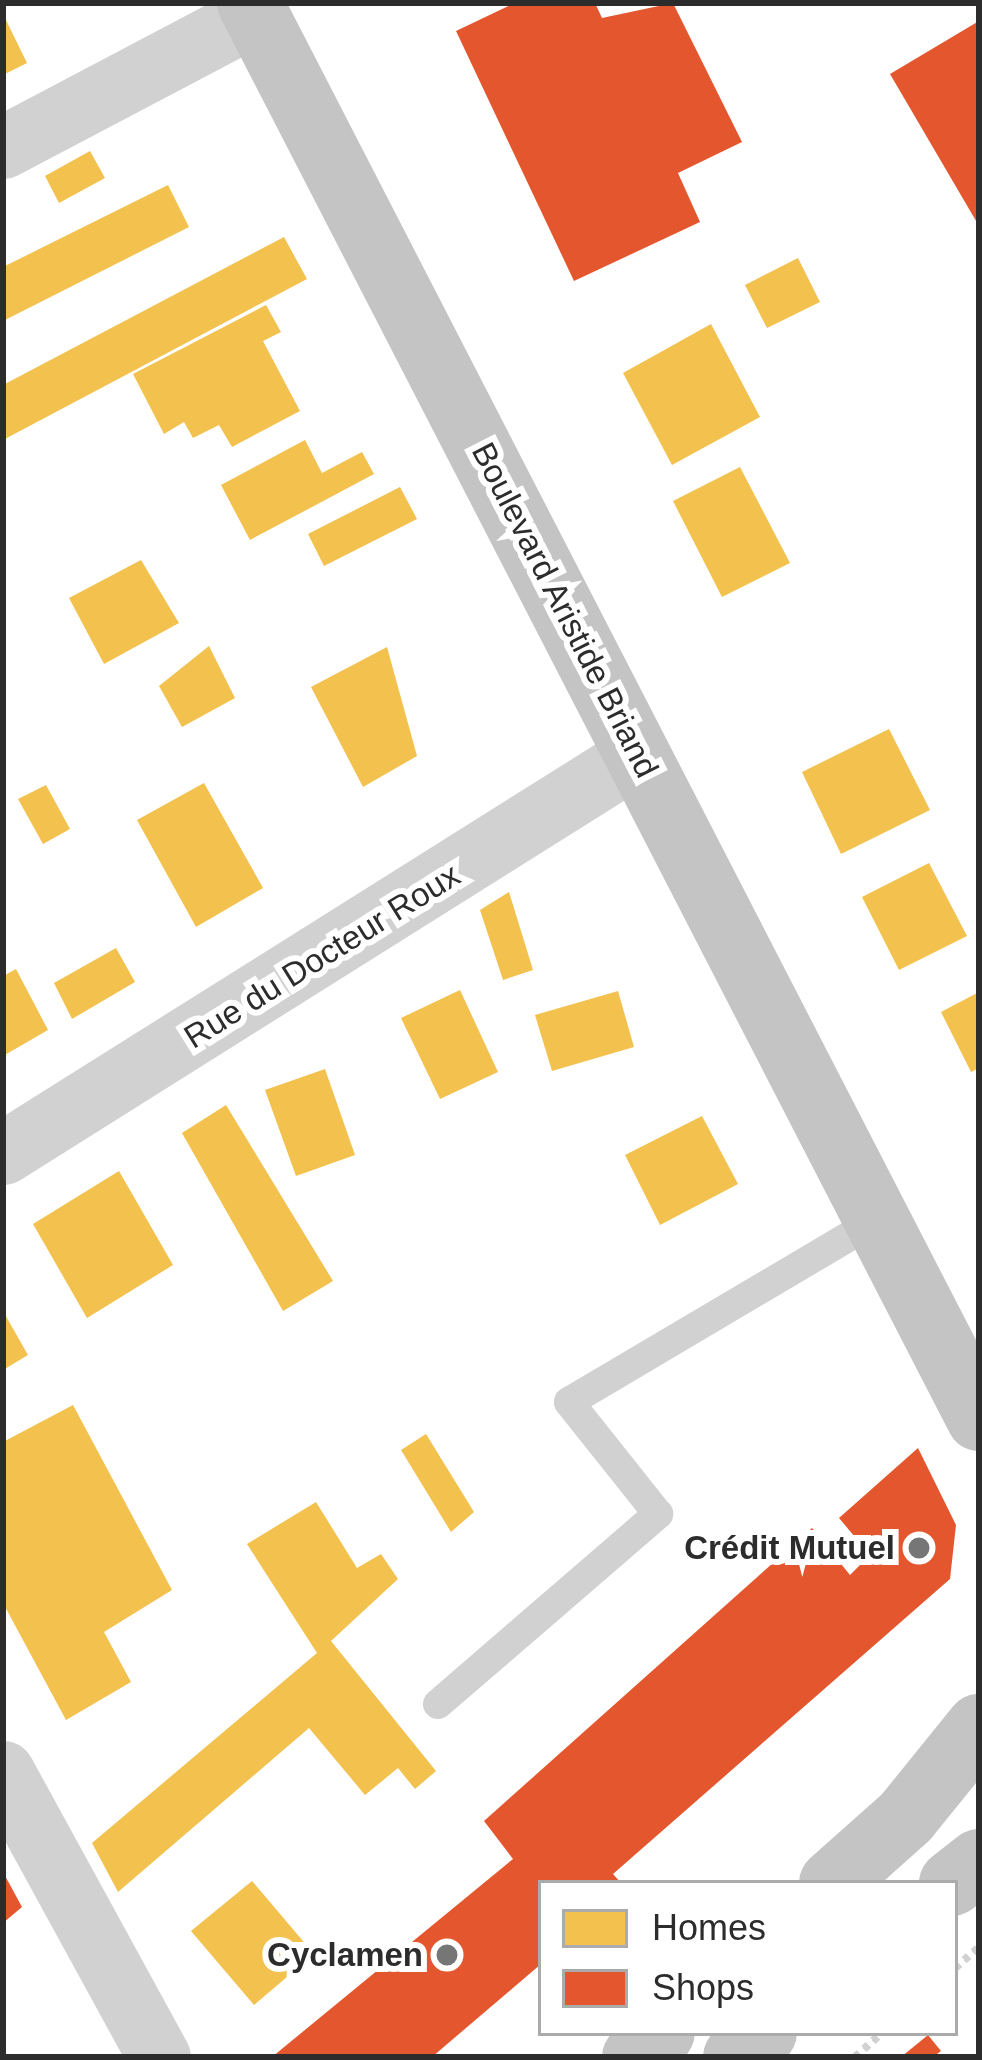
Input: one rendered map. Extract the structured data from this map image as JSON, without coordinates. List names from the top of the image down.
{
  "streets": {
    "main road": ["Boulevard Aristide Briand"],
    "street": ["Rue du Docteur Roux"]
  },
  "crossings": [
    ["Boulevard Aristide Briand", "Rue du Docteur Roux"]
  ],
  "places": ["Crédit Mutuel", "Cyclamen"],
  "legend": ["Homes", "Shops"]
}
